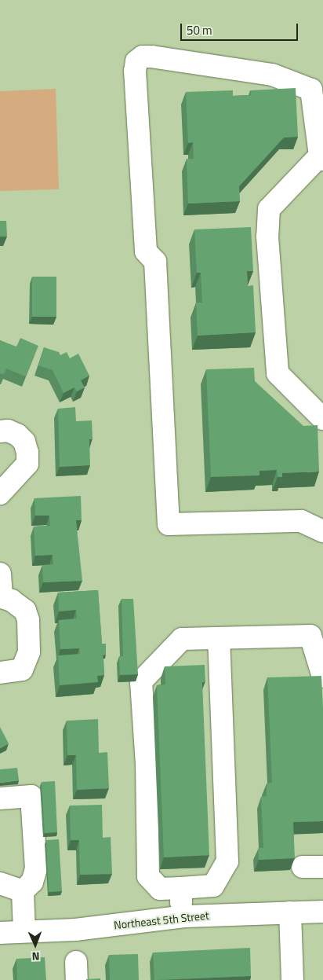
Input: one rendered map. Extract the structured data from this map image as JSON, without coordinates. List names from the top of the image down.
{
  "streets": {
    "street": ["Northeast 5th Street"]
  },
  "scale_bar": "50 m",
  "north": "bottom"
}
